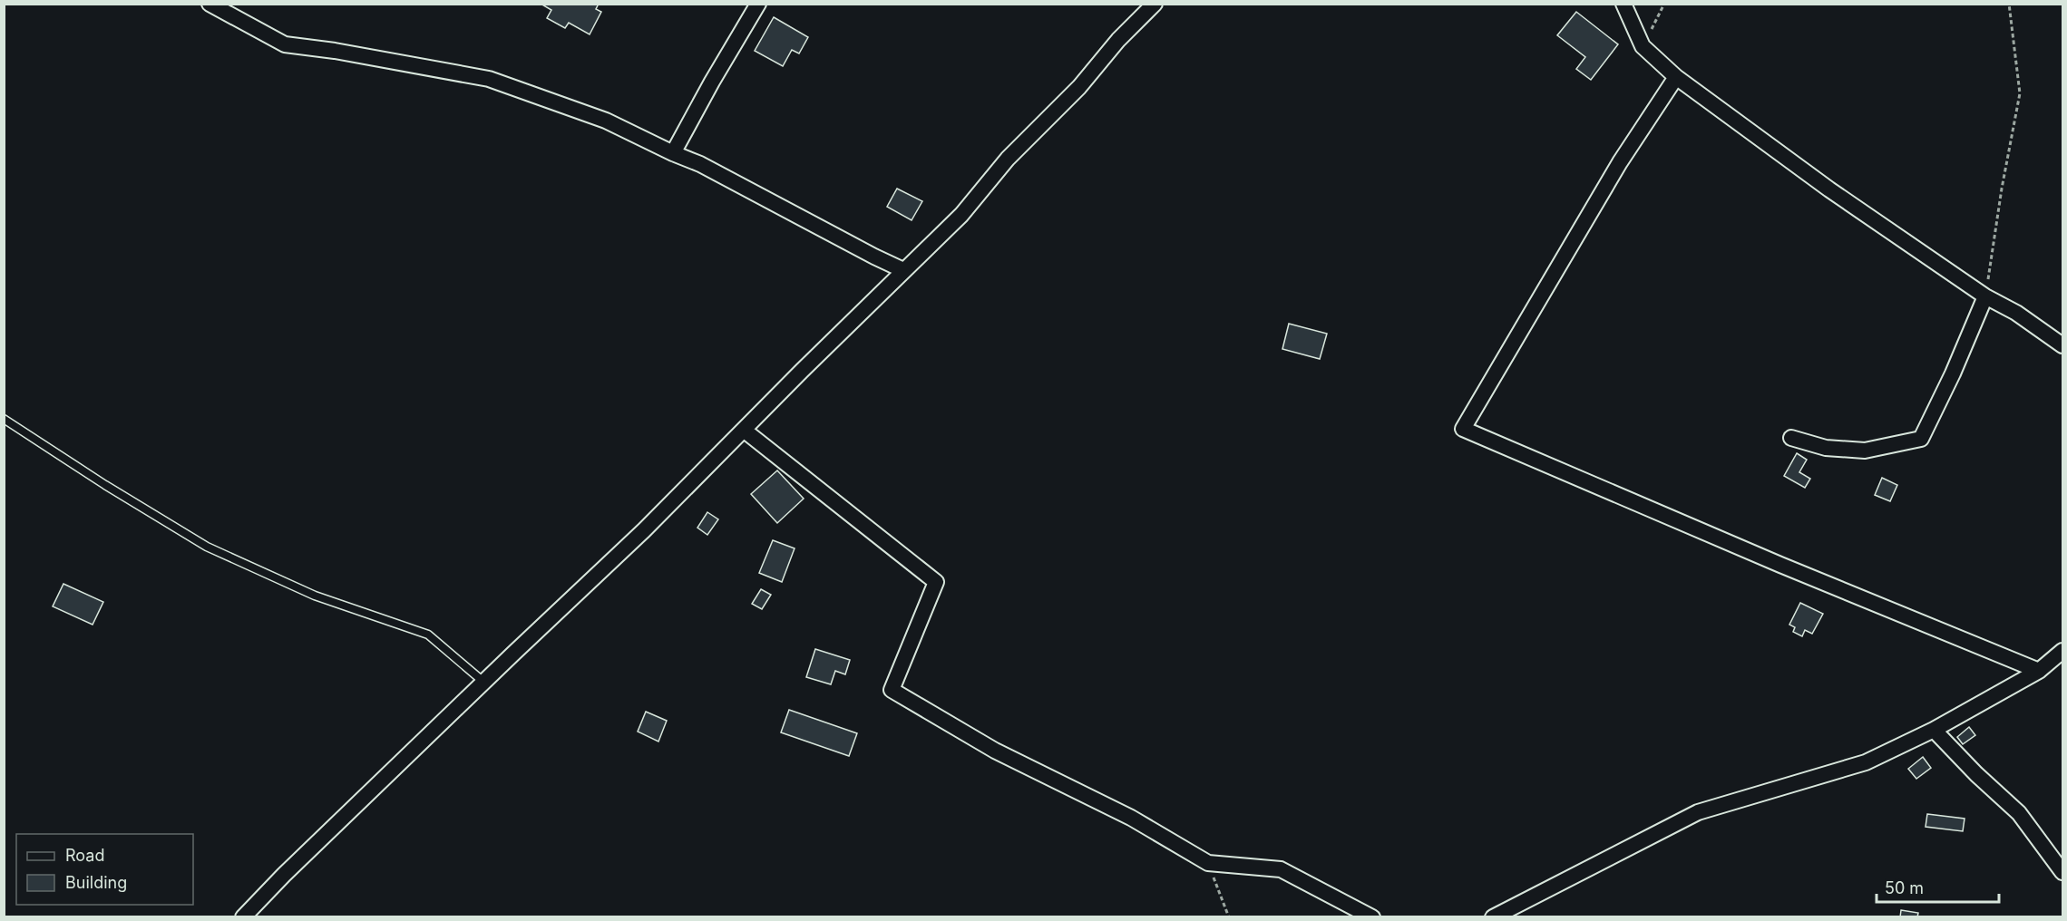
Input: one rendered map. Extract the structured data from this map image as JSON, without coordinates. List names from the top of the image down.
{
  "legend": ["Road", "Building"],
  "scale_bar": "50 m"
}
